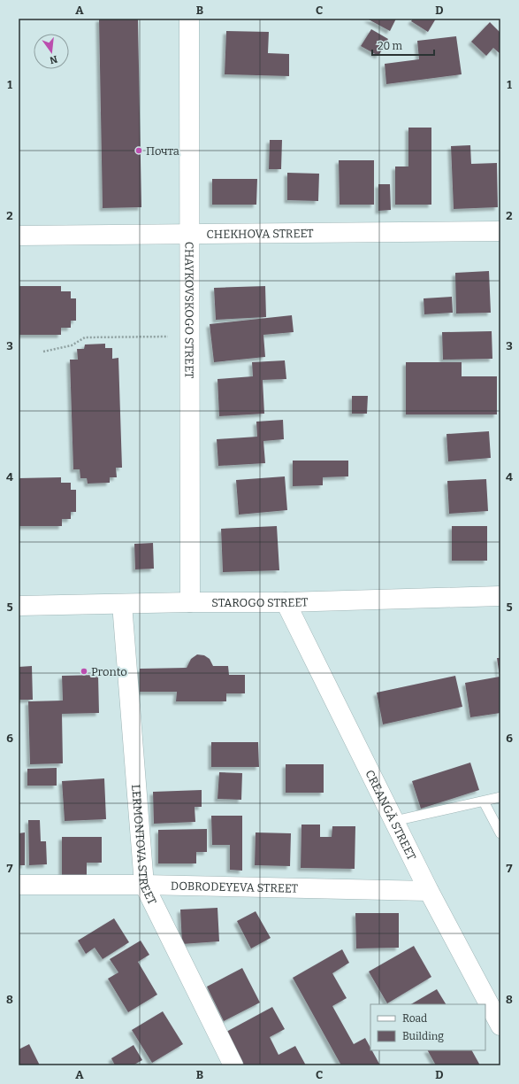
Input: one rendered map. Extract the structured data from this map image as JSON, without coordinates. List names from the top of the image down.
{
  "streets": {
    "street": [
      "CHEKHOVA STREET",
      "CHAYKOVSKOGO STREET",
      "STAROGO STREET",
      "CREANGĂ STREET",
      "LERMONTOVA STREET",
      "DOBRODEYEVA STREET"
    ]
  },
  "crossings": [
    ["CHEKHOVA STREET", "CHAYKOVSKOGO STREET"],
    ["CHAYKOVSKOGO STREET", "STAROGO STREET"],
    ["STAROGO STREET", "CREANGĂ STREET"],
    ["STAROGO STREET", "LERMONTOVA STREET"],
    ["CREANGĂ STREET", "DOBRODEYEVA STREET"],
    ["LERMONTOVA STREET", "DOBRODEYEVA STREET"]
  ],
  "places": ["Почта", "Pronto"],
  "legend": ["Road", "Building"],
  "scale_bar": "20 m",
  "north": "bottom",
  "grid": {
    "columns": [
      "A",
      "B",
      "C",
      "D"
    ],
    "rows": [
      "1",
      "2",
      "3",
      "4",
      "5",
      "6",
      "7",
      "8"
    ]
  }
}
